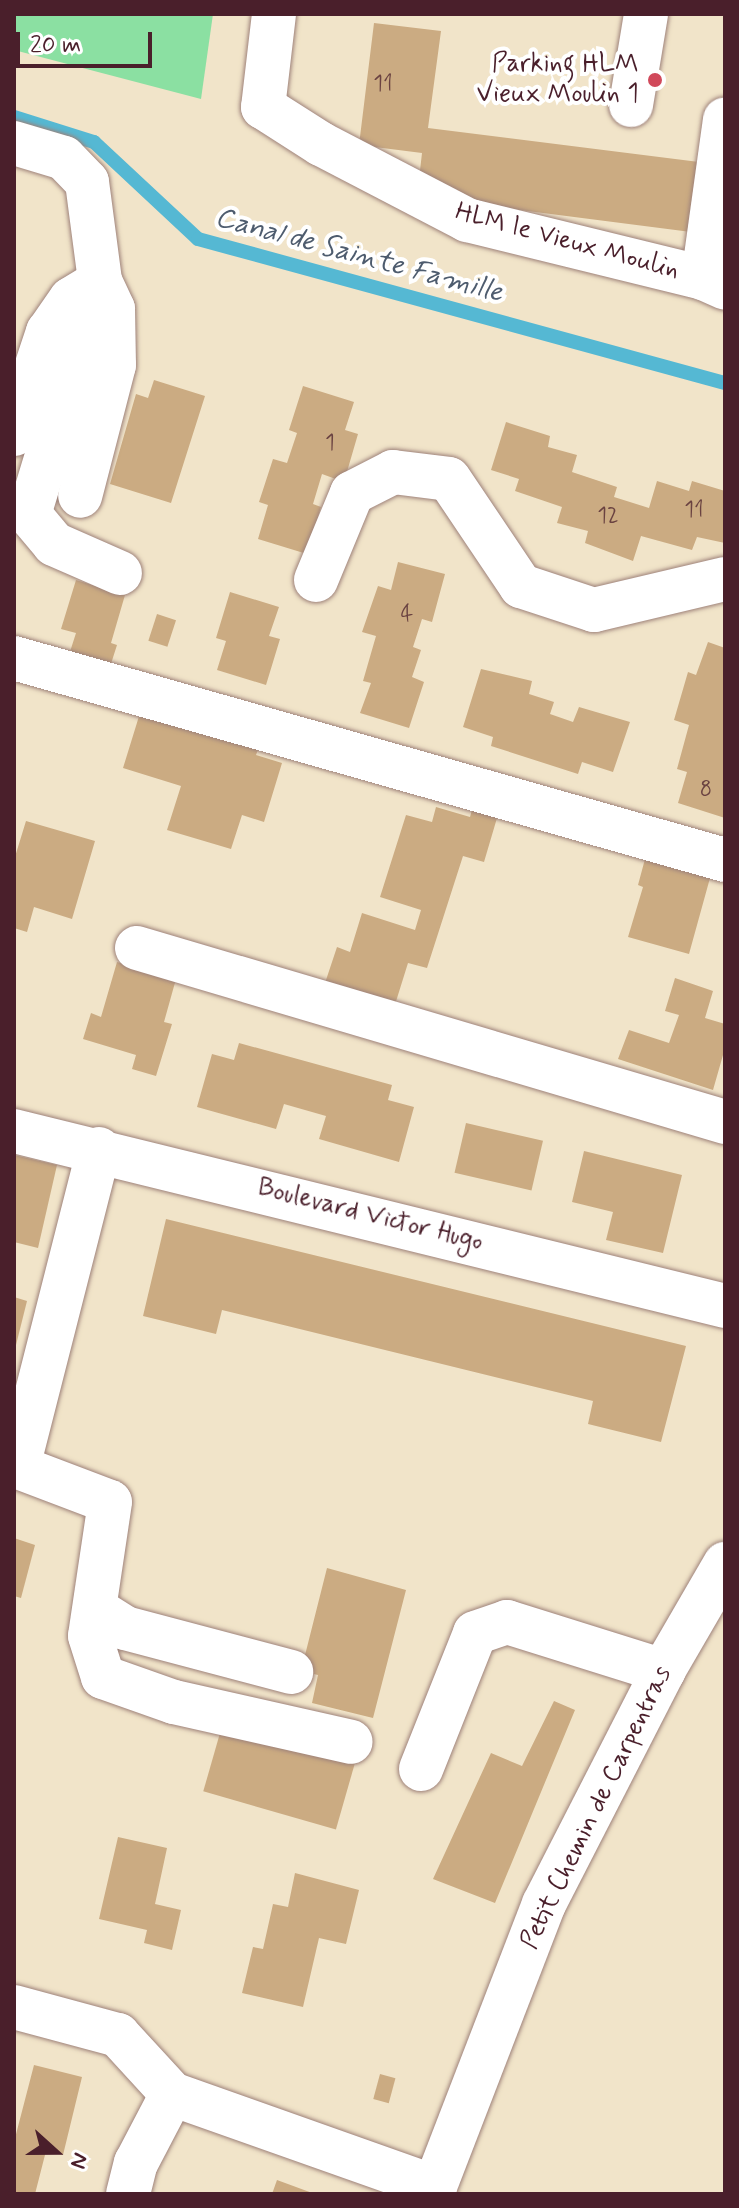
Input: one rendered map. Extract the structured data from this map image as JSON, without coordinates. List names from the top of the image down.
{
  "streets": {
    "street": ["HLM le Vieux Moulin", "Boulevard Victor Hugo", "Petit Chemin de Carpentras"]
  },
  "water": ["Canal de Sainte Famille"],
  "places": ["Parking HLM Vieux Moulin 1"],
  "house_numbers": [
    "11",
    "1",
    "11",
    "12",
    "4",
    "8"
  ],
  "scale_bar": "20 m",
  "north": "right"
}
